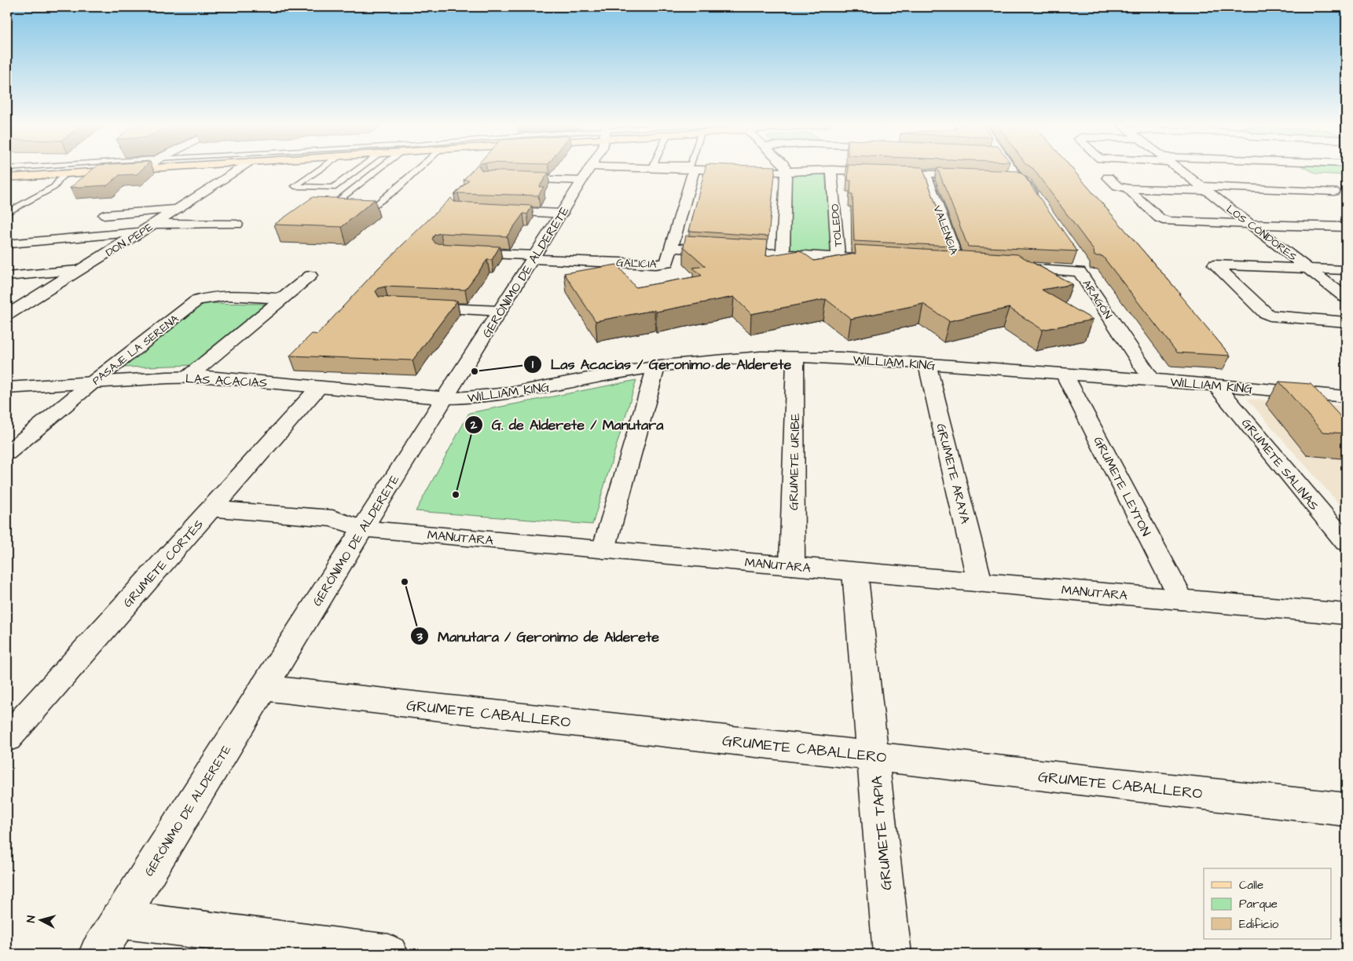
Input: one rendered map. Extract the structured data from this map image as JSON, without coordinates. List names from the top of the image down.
{
  "streets": {
    "street": [
      "TOLEDO",
      "VALENCIA",
      "LOS CÓNDORES",
      "DON PEPE",
      "GALICIA",
      "GERÓNIMO DE ALDERETE",
      "ARAGÓN",
      "PASAJE LA SERENA",
      "WILLIAM KING",
      "LAS ACACIAS",
      "GRUMETE URIBE",
      "GRUMETE SALINAS",
      "GRUMETE ARAYA",
      "GRUMETE LEYTON",
      "MANUTARA",
      "GRUMETE CORTÉS",
      "GRUMETE CABALLERO",
      "GRUMETE TAPIA"
    ]
  },
  "crossings": [
    ["GALICIA", "GERÓNIMO DE ALDERETE"],
    ["GERÓNIMO DE ALDERETE", "WILLIAM KING"],
    ["GERÓNIMO DE ALDERETE", "LAS ACACIAS"],
    ["GERÓNIMO DE ALDERETE", "MANUTARA"],
    ["GERÓNIMO DE ALDERETE", "GRUMETE CABALLERO"],
    ["ARAGÓN", "WILLIAM KING"],
    ["PASAJE LA SERENA", "LAS ACACIAS"],
    ["WILLIAM KING", "LAS ACACIAS"],
    ["WILLIAM KING", "GRUMETE URIBE"],
    ["WILLIAM KING", "GRUMETE SALINAS"],
    ["WILLIAM KING", "GRUMETE ARAYA"],
    ["WILLIAM KING", "GRUMETE LEYTON"],
    ["LAS ACACIAS", "GRUMETE CORTÉS"],
    ["GRUMETE URIBE", "MANUTARA"],
    ["GRUMETE ARAYA", "MANUTARA"],
    ["GRUMETE LEYTON", "MANUTARA"],
    ["MANUTARA", "GRUMETE CORTÉS"],
    ["MANUTARA", "GRUMETE TAPIA"],
    ["GRUMETE CABALLERO", "GRUMETE TAPIA"]
  ],
  "places": ["Las Acacias / Geronimo de Alderete", "G. de Alderete / Manutara", "Manutara / Geronimo de Alderete"],
  "legend": ["Calle", "Parque", "Edificio"],
  "north": "left"
}
